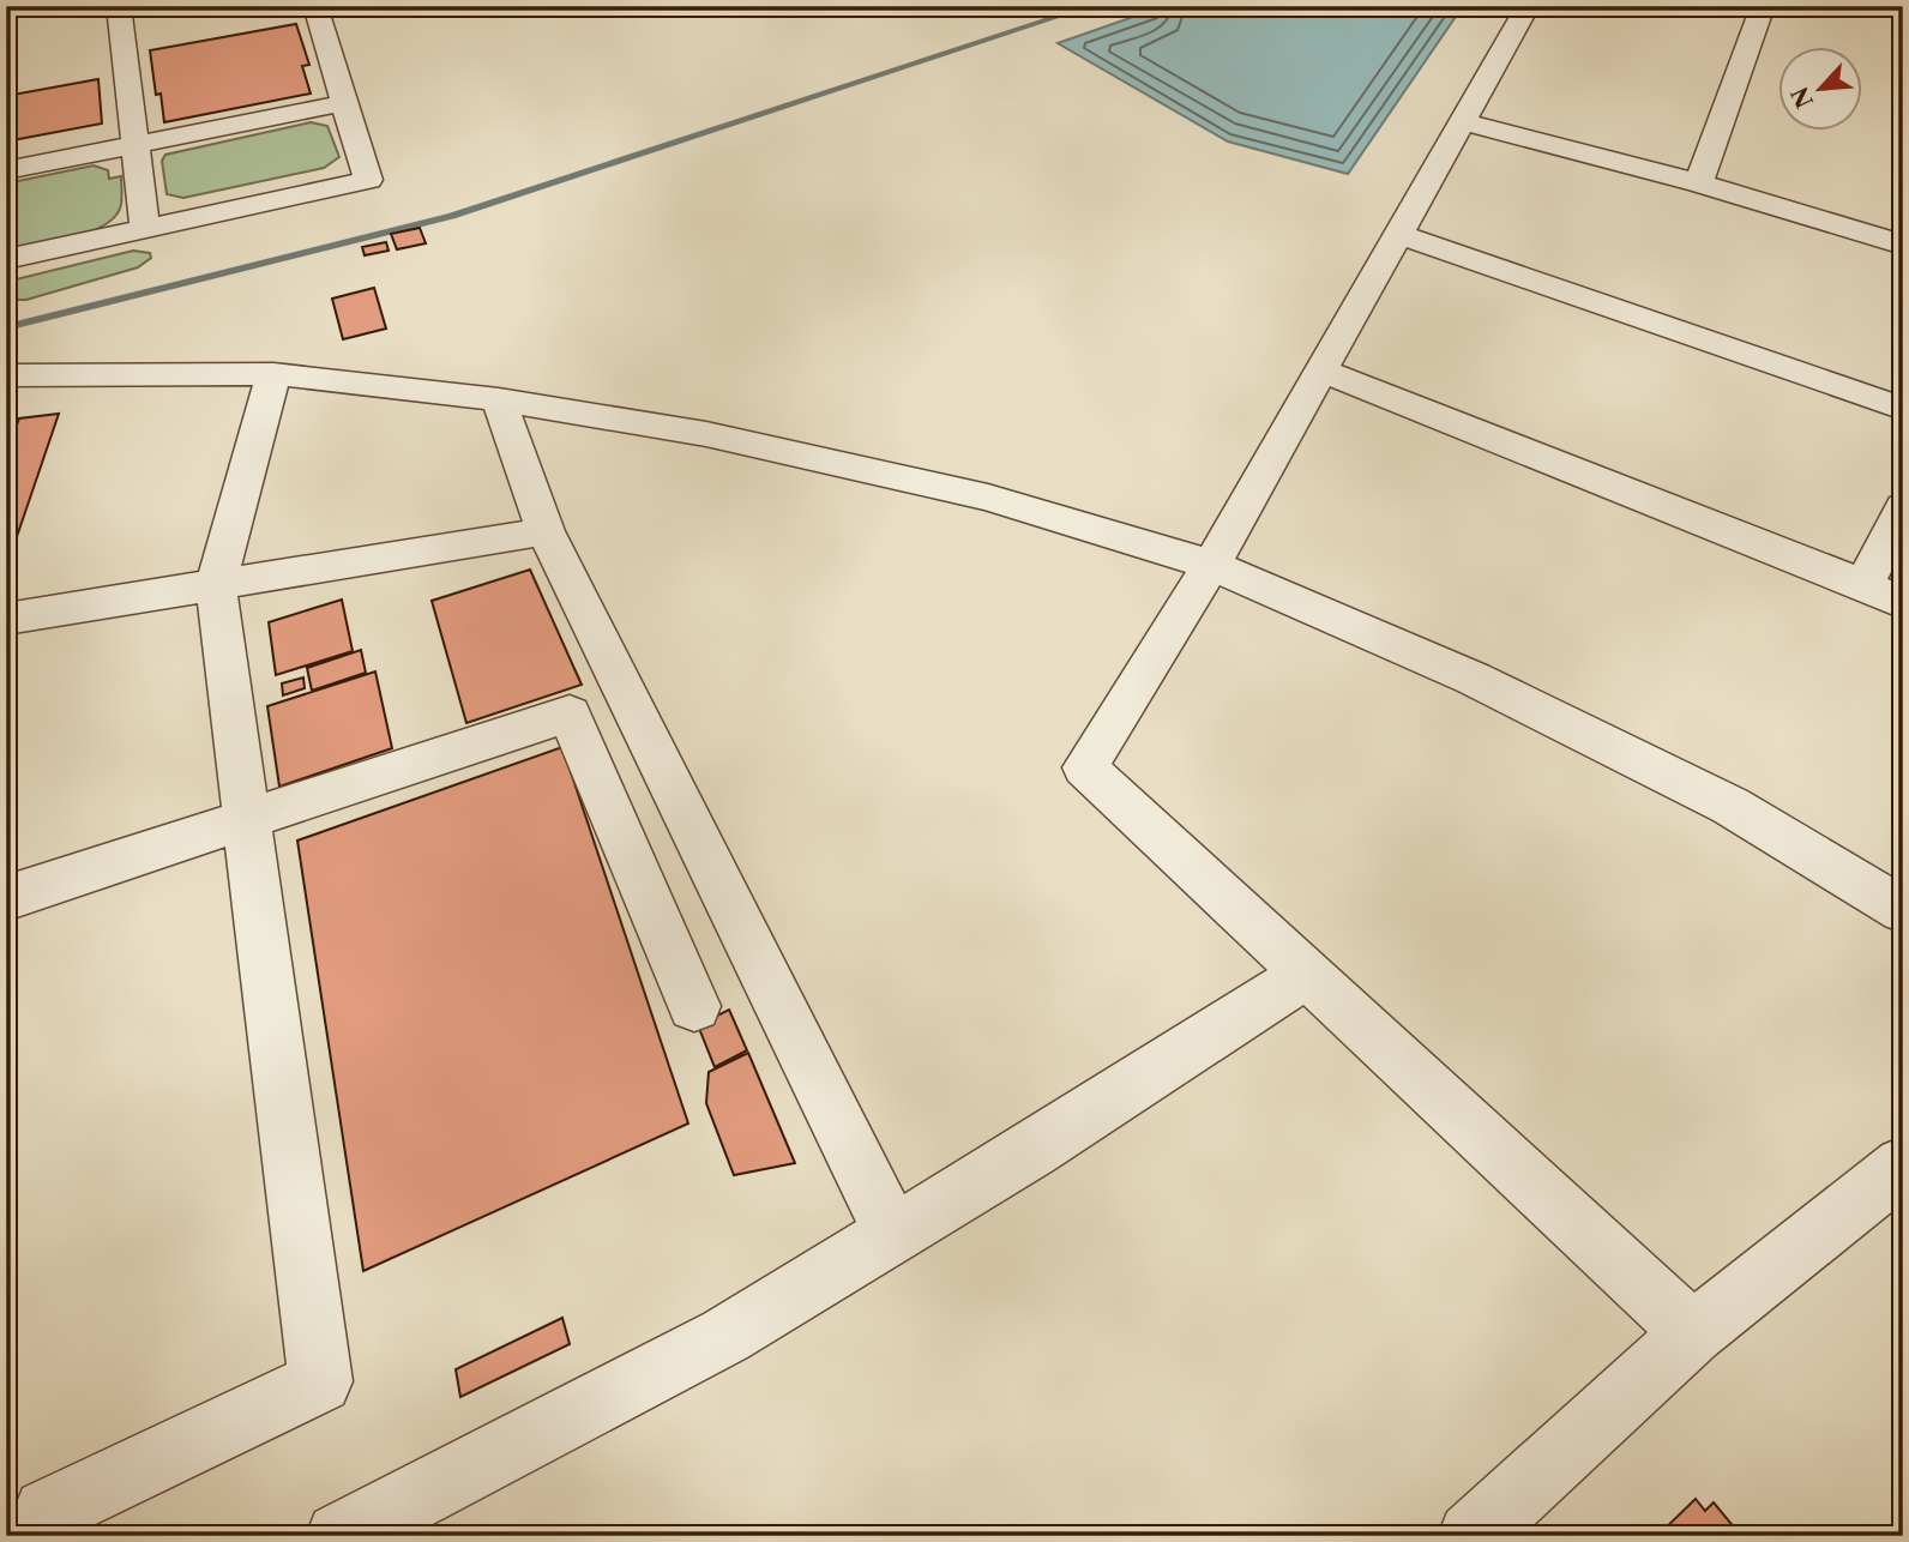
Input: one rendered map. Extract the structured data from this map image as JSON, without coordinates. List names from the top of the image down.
{
  "north": "bottom left"
}
